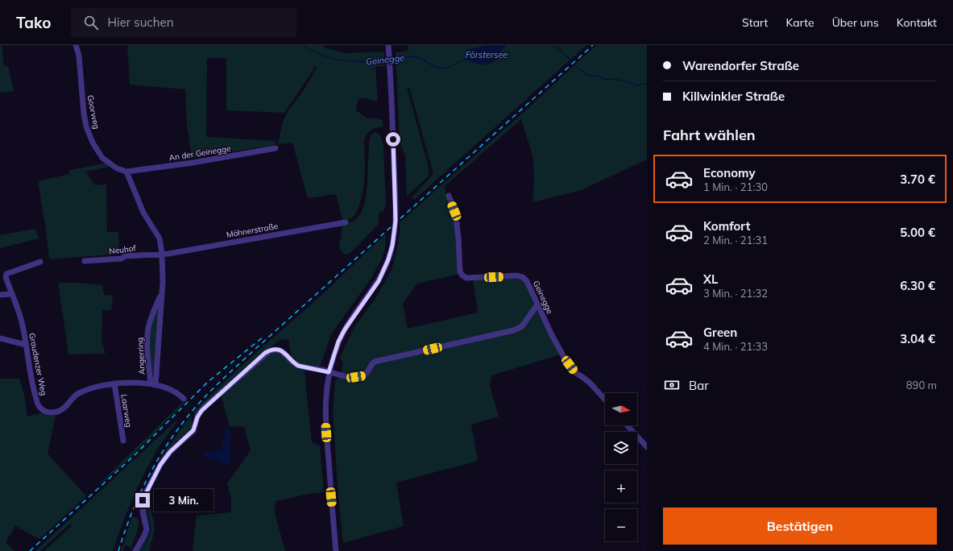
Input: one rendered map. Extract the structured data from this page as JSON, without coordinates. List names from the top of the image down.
{
  "streets": {
    "street": [
      "Goorweg",
      "An der Geinegge",
      "Möhnerstraße",
      "Neuhof",
      "Geinegge",
      "Angerring",
      "Graudenzer Weg",
      "Laarweg"
    ]
  },
  "crossings": [
    ["Goorweg", "An der Geinegge"],
    ["Möhnerstraße", "Neuhof"],
    ["Möhnerstraße", "Angerring"],
    ["Neuhof", "Angerring"],
    ["Angerring", "Graudenzer Weg"],
    ["Graudenzer Weg", "Laarweg"]
  ],
  "water": ["Förstersee", "Geinegge"],
  "north": "right",
  "page": {
    "header": "Tako",
    "search": "Hier suchen",
    "nav": [
      "Start",
      "Karte",
      "Über uns",
      "Kontakt"
    ],
    "banner": ["Warendorfer Straße", "Killwinkler Straße"],
    "heading": "Fahrt wählen",
    "list": [
      {
        "name": "Economy",
        "note": "1 Min. · 21:30",
        "value": "3.70 €"
      },
      {
        "name": "Komfort",
        "note": "2 Min. · 21:31",
        "value": "5.00 €"
      },
      {
        "name": "XL",
        "note": "3 Min. · 21:32",
        "value": "6.30 €"
      },
      {
        "name": "Green",
        "note": "4 Min. · 21:33",
        "value": "3.04 €"
      }
    ],
    "pay": ["Bar", "890 m"],
    "map_buttons": ["+", "−"],
    "bubble": "3 Min.",
    "buttons": "Bestätigen"
  }
}
